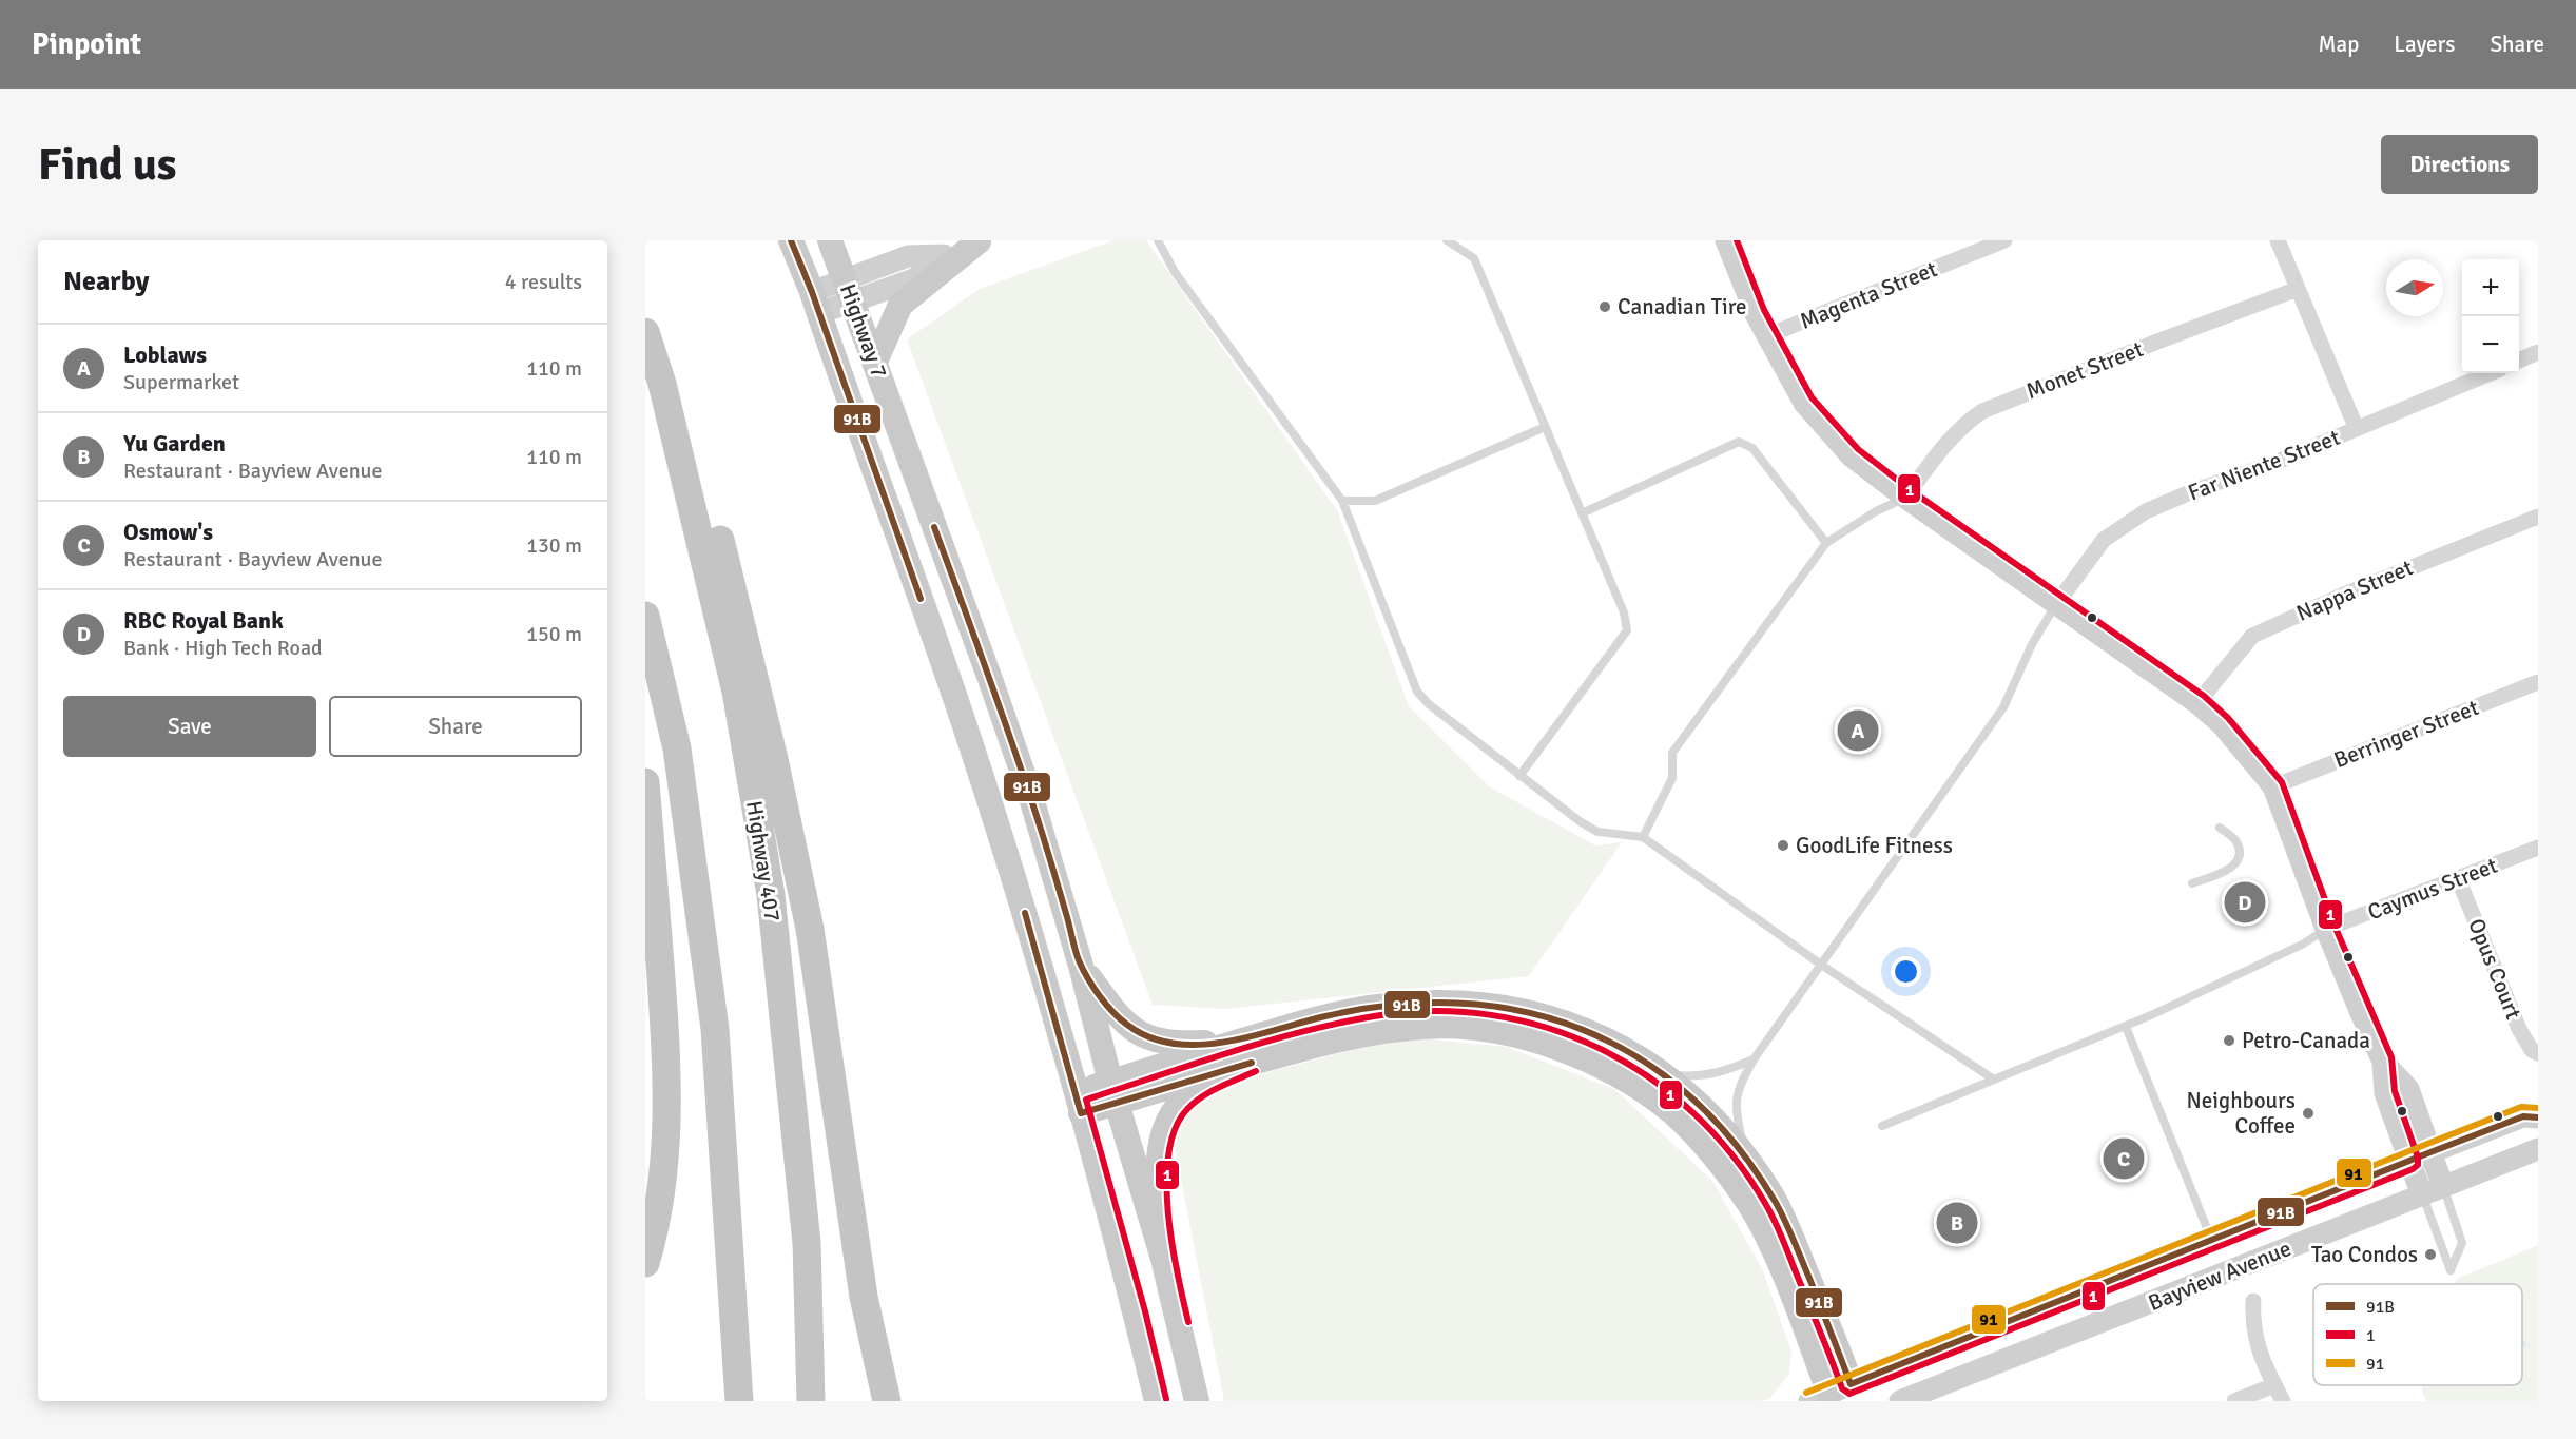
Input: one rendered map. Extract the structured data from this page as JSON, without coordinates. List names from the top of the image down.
{
  "streets": {
    "highway": ["Highway 407"],
    "main road": ["Highway 7"],
    "street": [
      "Magenta Street",
      "Monet Street",
      "Far Niente Street",
      "Nappa Street",
      "Berringer Street",
      "Caymus Street",
      "Opus Court",
      "Bayview Avenue"
    ]
  },
  "crossings": [
    ["Caymus Street", "Opus Court"]
  ],
  "places": [
    "Canadian Tire",
    "GoodLife Fitness",
    "Petro-Canada",
    "Neighbours Coffee",
    "Tao Condos"
  ],
  "lines": ["transit line 91B", "transit line 1", "transit line 91"],
  "legend": ["91B", "1", "91"],
  "north": "right",
  "page": {
    "header": "Pinpoint",
    "nav": ["Map", "Layers", "Share"],
    "buttons": [
      "Directions",
      ["Save", "Share"]
    ],
    "title": "Find us",
    "heading": ["Nearby", "4 results"],
    "map_buttons": ["+", "−"],
    "list": [
      {
        "mark": "A",
        "name": "Loblaws",
        "note": "Supermarket",
        "value": "110 m"
      },
      {
        "mark": "B",
        "name": "Yu Garden",
        "note": "Restaurant · Bayview Avenue",
        "value": "110 m"
      },
      {
        "mark": "C",
        "name": "Osmow's",
        "note": "Restaurant · Bayview Avenue",
        "value": "130 m"
      },
      {
        "mark": "D",
        "name": "RBC Royal Bank",
        "note": "Bank · High Tech Road",
        "value": "150 m"
      }
    ],
    "pins": [
      "A",
      "D",
      "C",
      "B"
    ]
  }
}
